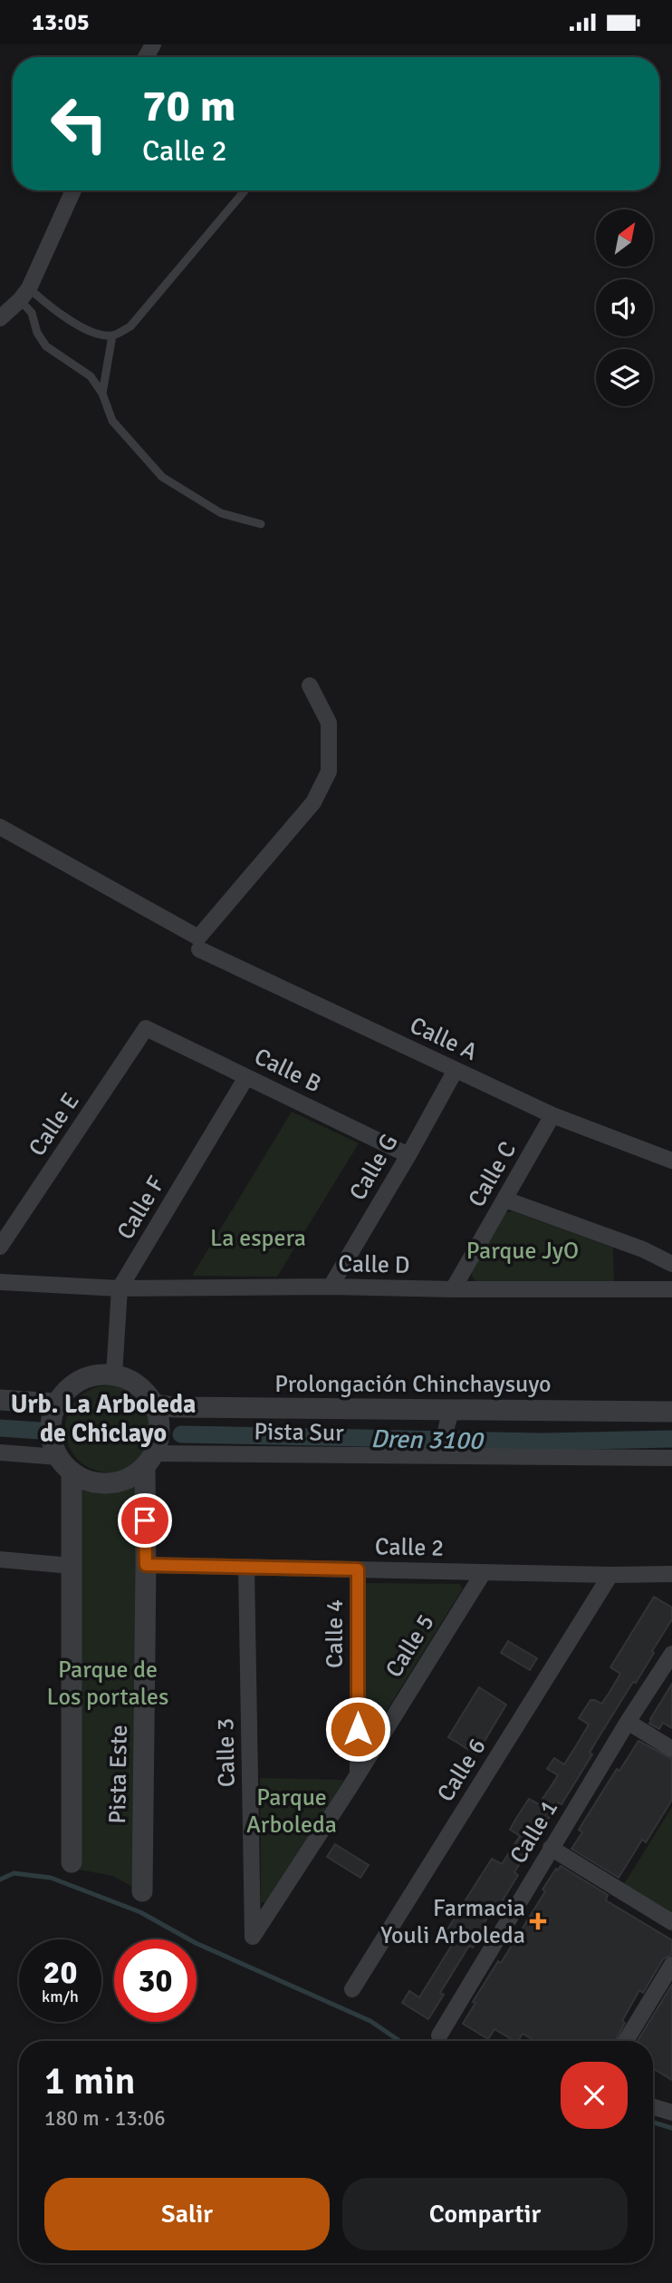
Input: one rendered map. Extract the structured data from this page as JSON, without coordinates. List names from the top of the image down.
{
  "streets": {
    "street": [
      "Calle A",
      "Calle B",
      "Calle E",
      "Calle G",
      "Calle C",
      "Calle F",
      "Calle D",
      "Prolongación Chinchaysuyo",
      "Pista Sur",
      "Calle 2",
      "Calle 4",
      "Calle 5",
      "Calle 3",
      "Calle 6",
      "Pista Este",
      "Calle 1"
    ]
  },
  "crossings": [
    ["Calle A", "Calle G"],
    ["Calle A", "Calle C"],
    ["Calle B", "Calle E"],
    ["Calle B", "Calle G"],
    ["Calle B", "Calle F"],
    ["Calle G", "Calle D"],
    ["Calle C", "Calle D"],
    ["Calle F", "Calle D"],
    ["Calle F", "Prolongación Chinchaysuyo"],
    ["Calle F", "Pista Sur"],
    ["Calle F", "Pista Este"],
    ["Prolongación Chinchaysuyo", "Pista Sur"],
    ["Prolongación Chinchaysuyo", "Pista Este"],
    ["Pista Sur", "Pista Este"],
    ["Calle 2", "Calle 4"],
    ["Calle 2", "Calle 5"],
    ["Calle 2", "Calle 3"],
    ["Calle 2", "Calle 6"],
    ["Calle 2", "Pista Este"],
    ["Calle 4", "Calle 5"],
    ["Calle 5", "Calle 3"]
  ],
  "districts": ["Urb. La Arboleda de Chiclayo"],
  "water": ["Dren 3100"],
  "parks": [
    "La espera",
    "Parque JyO",
    "Parque de Los portales",
    "Parque Arboleda"
  ],
  "places": {
    "health": ["Farmacia Youli Arboleda"]
  },
  "north": "top right",
  "page": {
    "status": "13:05",
    "turn": ["70 m", "Calle 2"],
    "speed": "20 km/h",
    "limit": "30",
    "heading": ["1 min", "180 m · 13:06"],
    "buttons": ["Salir", "Compartir"]
  }
}
